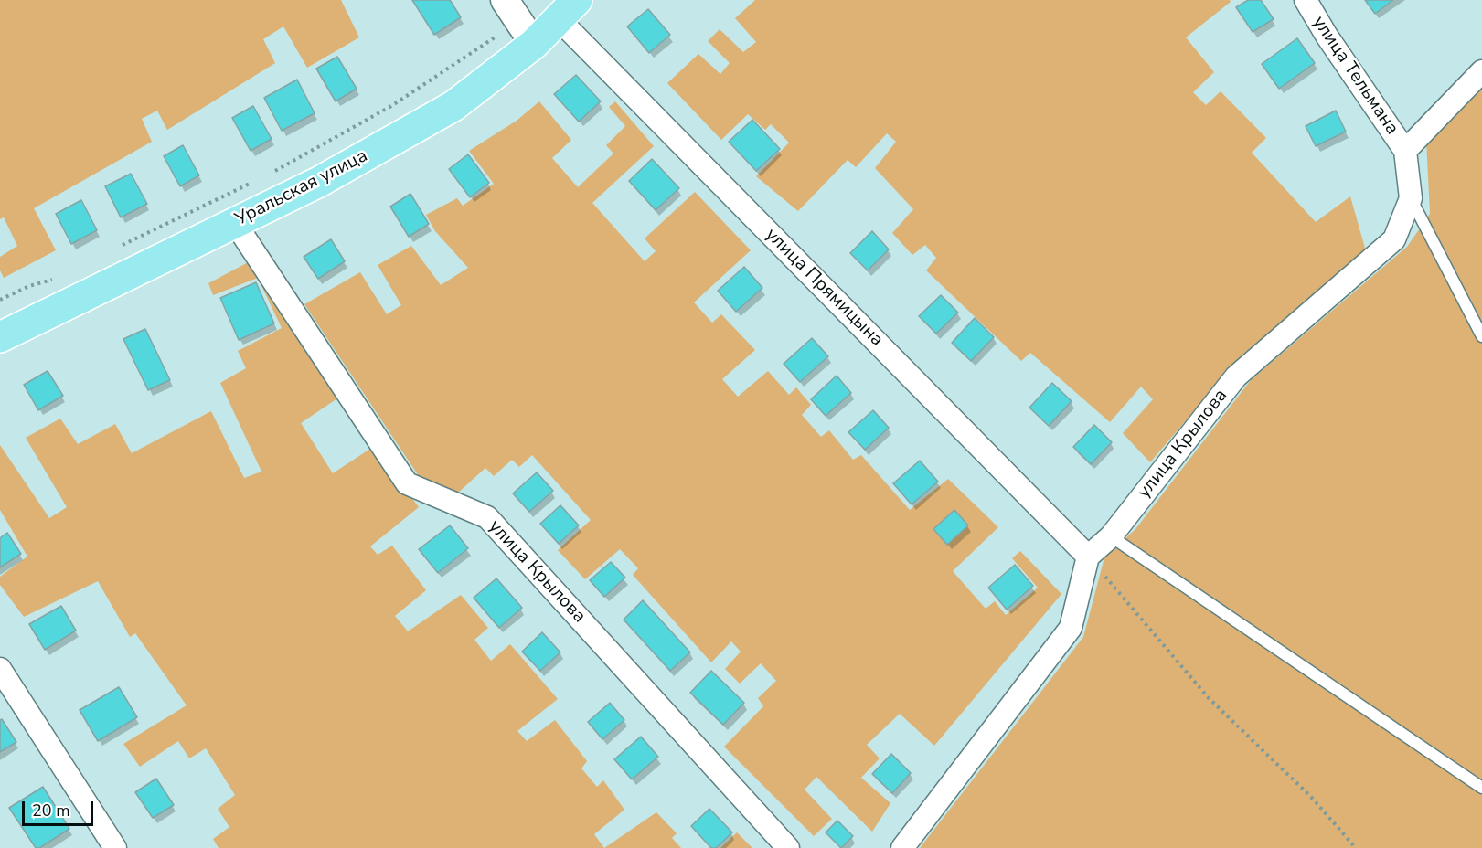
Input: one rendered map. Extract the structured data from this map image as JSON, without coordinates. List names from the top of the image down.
{
  "streets": {
    "main road": ["Уральская улица"],
    "street": ["улица Тельмана", "улица Прямицына", "улица Крылова"]
  },
  "crossings": [
    ["улица Тельмана", "улица Крылова"],
    ["Уральская улица", "улица Прямицына"],
    ["Уральская улица", "улица Крылова"],
    ["улица Прямицына", "улица Крылова"]
  ],
  "scale_bar": "20 m"
}
